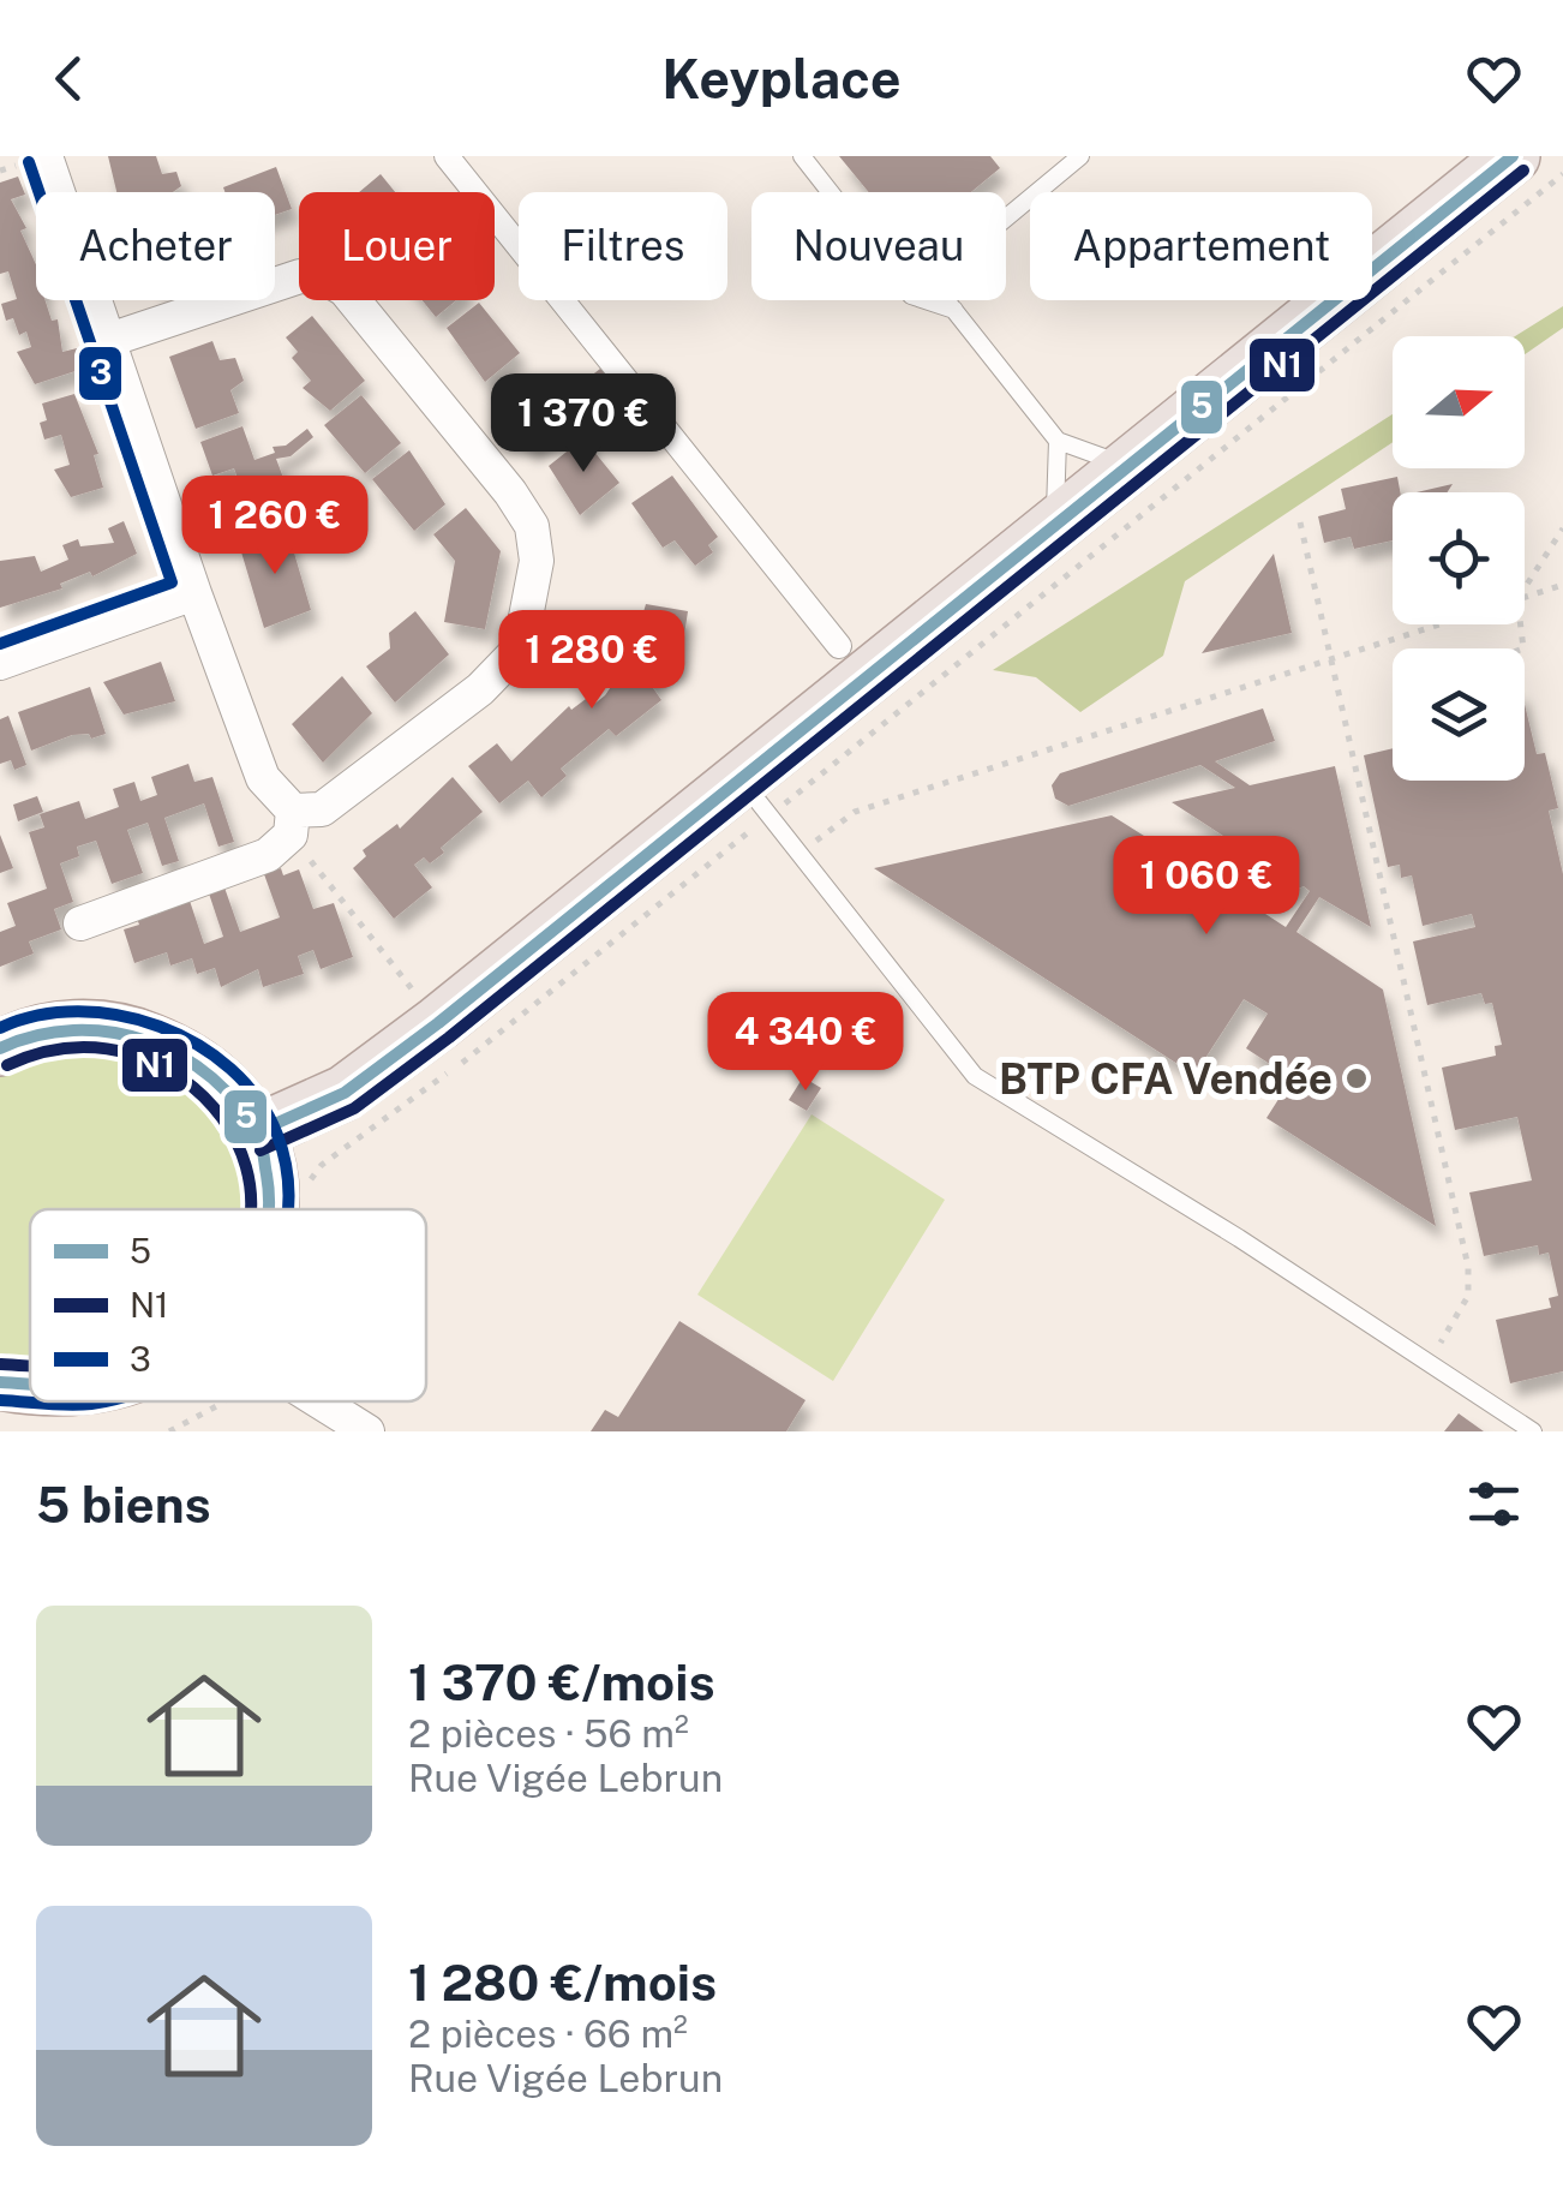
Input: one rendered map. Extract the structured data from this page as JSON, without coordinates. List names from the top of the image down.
{
  "places": ["BTP CFA Vendée"],
  "lines": ["transit line 5", "transit line 3", "transit line N1"],
  "legend": ["5", "N1", "3"],
  "north": "right",
  "page": {
    "header": "Keyplace",
    "chip": [
      "Acheter",
      "Louer",
      "Filtres",
      "Nouveau",
      "Appartement"
    ],
    "price": [
      "1 370 €",
      "1 260 €",
      "1 280 €",
      "1 060 €",
      "4 340 €"
    ],
    "heading": "5 biens",
    "list": [
      {
        "name": "1 370 €/mois",
        "note": "2 pièces · 56 m² · Rue Vigée Lebrun"
      },
      {
        "name": "1 280 €/mois",
        "note": "2 pièces · 66 m² · Rue Vigée Lebrun"
      }
    ]
  }
}
